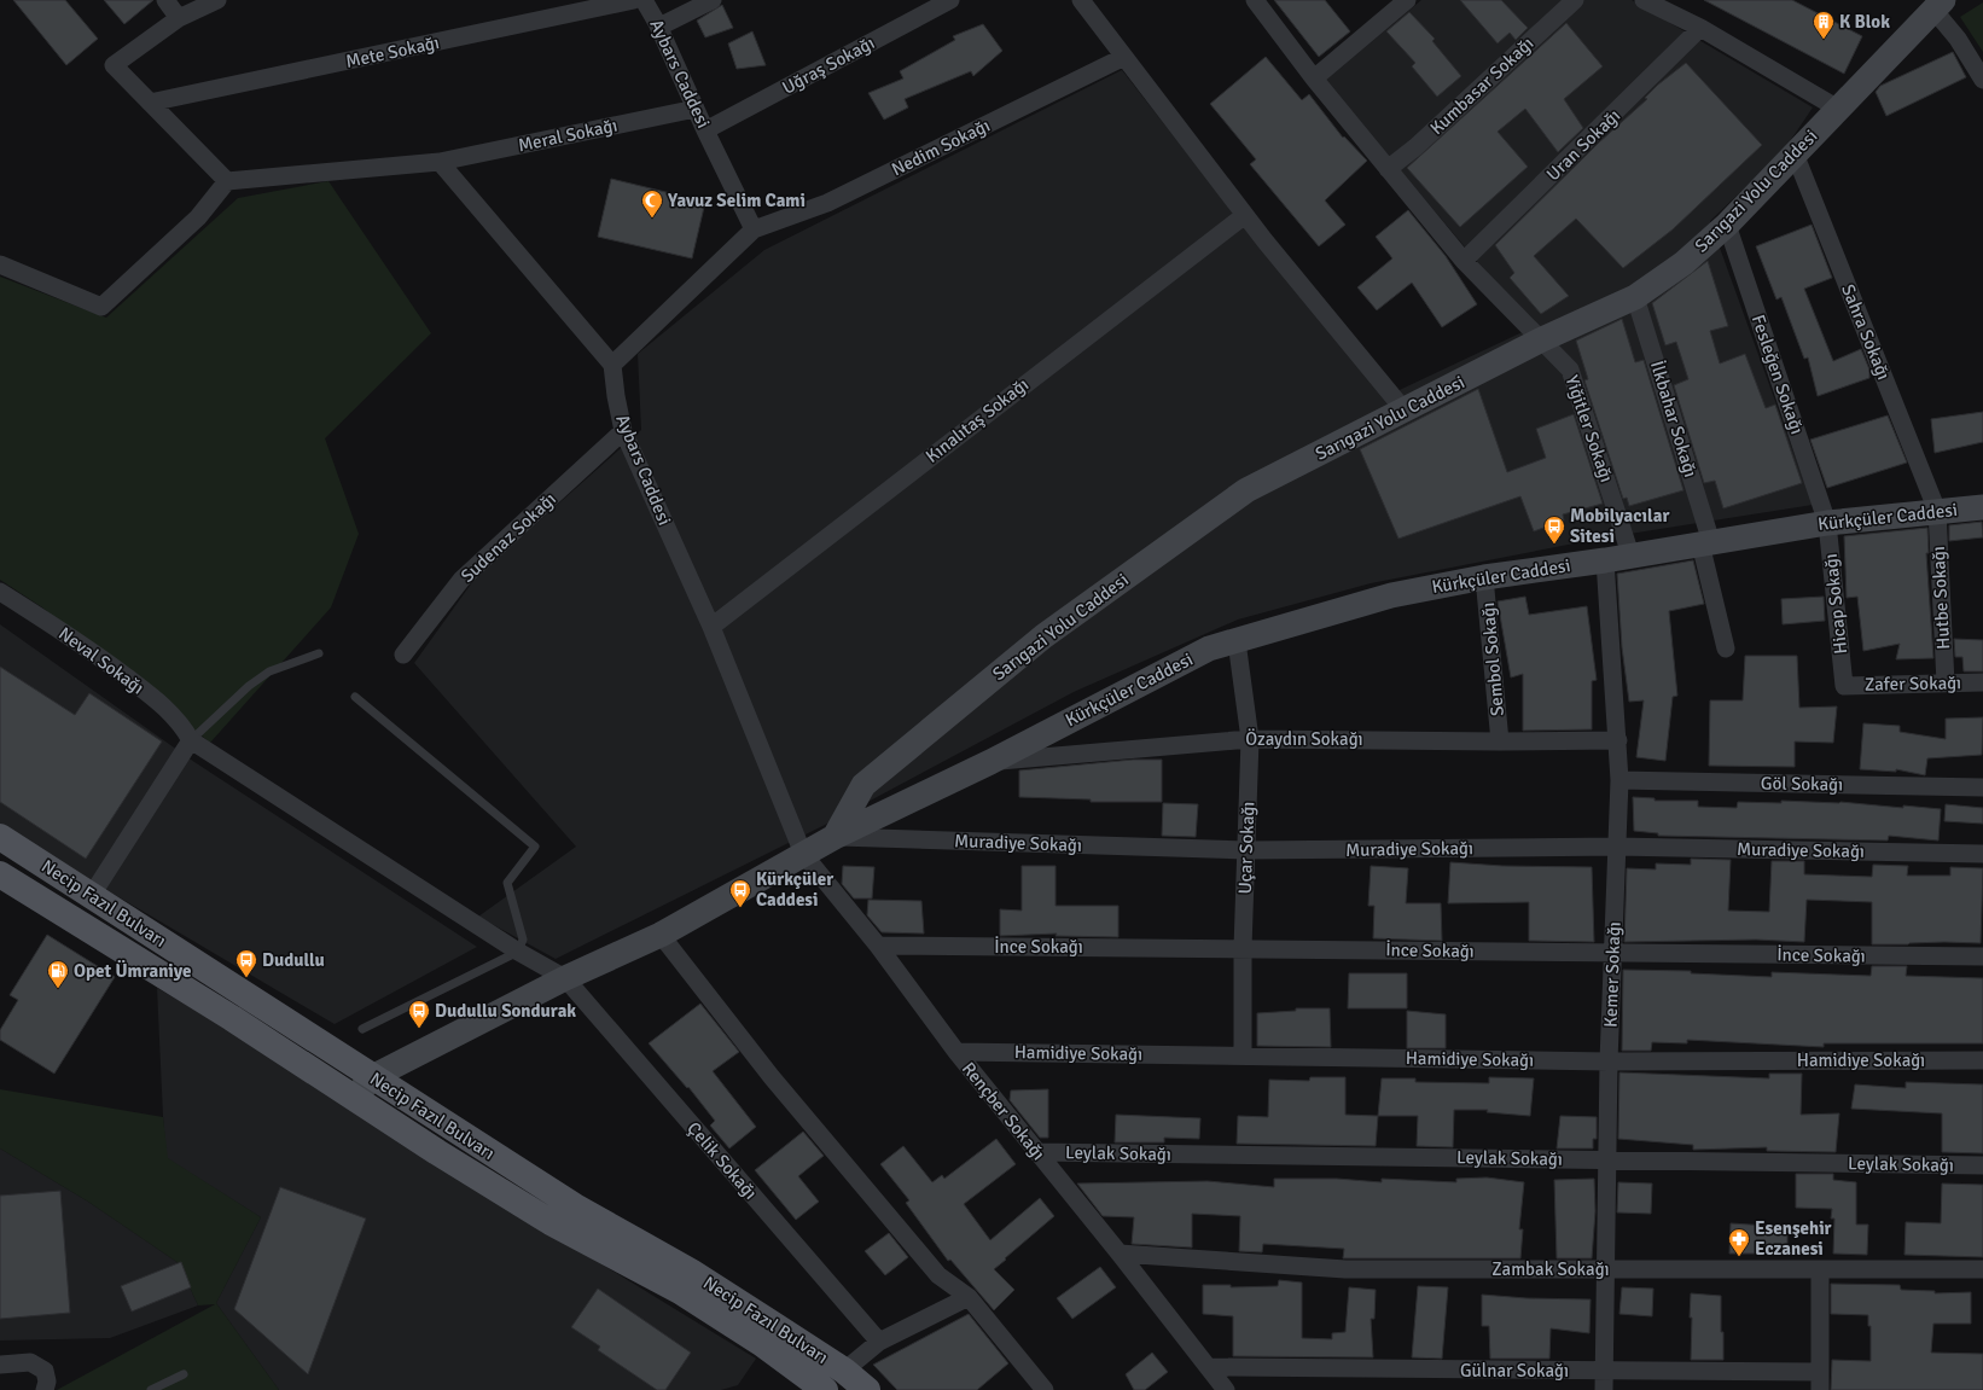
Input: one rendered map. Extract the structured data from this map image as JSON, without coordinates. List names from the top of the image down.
{
  "streets": {
    "main road": ["Sarıgazi Yolu Caddesi", "Kürkçüler Caddesi", "Necip Fazıl Bulvarı"],
    "street": [
      "Mete Sokağı",
      "Uğraş Sokağı",
      "Aybars Caddesi",
      "Kumbasar Sokağı",
      "Meral Sokağı",
      "Uran Sokağı",
      "Nedim Sokağı",
      "Sahra Sokağı",
      "Fesleğen Sokağı",
      "İlkbahar Sokağı",
      "Kınalıtaş Sokağı",
      "Yiğitler Sokağı",
      "Sudenaz Sokağı",
      "Hutbe Sokağı",
      "Hicap Sokağı",
      "Sembol Sokağı",
      "Neval Sokağı",
      "Zafer Sokağı",
      "Özaydın Sokağı",
      "Göl Sokağı",
      "Muradiye Sokağı",
      "Uçar Sokağı",
      "İnce Sokağı",
      "Kemer Sokağı",
      "Hamidiye Sokağı",
      "Rençber Sokağı",
      "Leylak Sokağı",
      "Çelik Sokağı",
      "Zambak Sokağı",
      "Gülnar Sokağı"
    ]
  },
  "crossings": [
    ["Uğraş Sokağı", "Aybars Caddesi"],
    ["Aybars Caddesi", "Meral Sokağı"],
    ["Aybars Caddesi", "Nedim Sokağı"],
    ["Aybars Caddesi", "Kınalıtaş Sokağı"],
    ["Aybars Caddesi", "Kürkçüler Caddesi"],
    ["Aybars Caddesi", "Sudenaz Sokağı"],
    ["Aybars Caddesi", "Rençber Sokağı"],
    ["Kumbasar Sokağı", "Yiğitler Sokağı"],
    ["Uran Sokağı", "Yiğitler Sokağı"],
    ["Sarıgazi Yolu Caddesi", "Sahra Sokağı"],
    ["Sarıgazi Yolu Caddesi", "Fesleğen Sokağı"],
    ["Sarıgazi Yolu Caddesi", "İlkbahar Sokağı"],
    ["Sarıgazi Yolu Caddesi", "Yiğitler Sokağı"],
    ["Sarıgazi Yolu Caddesi", "Kürkçüler Caddesi"],
    ["Sarıgazi Yolu Caddesi", "Muradiye Sokağı"],
    ["Sahra Sokağı", "Kürkçüler Caddesi"],
    ["Sahra Sokağı", "Hutbe Sokağı"],
    ["Fesleğen Sokağı", "Kürkçüler Caddesi"],
    ["Fesleğen Sokağı", "Hicap Sokağı"],
    ["İlkbahar Sokağı", "Kürkçüler Caddesi"],
    ["Yiğitler Sokağı", "Kürkçüler Caddesi"],
    ["Kürkçüler Caddesi", "Hutbe Sokağı"],
    ["Kürkçüler Caddesi", "Hicap Sokağı"],
    ["Kürkçüler Caddesi", "Sembol Sokağı"],
    ["Kürkçüler Caddesi", "Özaydın Sokağı"],
    ["Kürkçüler Caddesi", "Muradiye Sokağı"],
    ["Kürkçüler Caddesi", "Uçar Sokağı"],
    ["Kürkçüler Caddesi", "Necip Fazıl Bulvarı"],
    ["Kürkçüler Caddesi", "Kemer Sokağı"],
    ["Kürkçüler Caddesi", "Rençber Sokağı"],
    ["Kürkçüler Caddesi", "Çelik Sokağı"],
    ["Hutbe Sokağı", "Zafer Sokağı"],
    ["Hicap Sokağı", "Zafer Sokağı"],
    ["Sembol Sokağı", "Özaydın Sokağı"],
    ["Neval Sokağı", "Çelik Sokağı"],
    ["Özaydın Sokağı", "Uçar Sokağı"],
    ["Özaydın Sokağı", "Kemer Sokağı"],
    ["Göl Sokağı", "Kemer Sokağı"],
    ["Muradiye Sokağı", "Uçar Sokağı"],
    ["Muradiye Sokağı", "Kemer Sokağı"],
    ["Uçar Sokağı", "İnce Sokağı"],
    ["Uçar Sokağı", "Hamidiye Sokağı"],
    ["İnce Sokağı", "Kemer Sokağı"],
    ["İnce Sokağı", "Rençber Sokağı"],
    ["Kemer Sokağı", "Hamidiye Sokağı"],
    ["Kemer Sokağı", "Leylak Sokağı"],
    ["Kemer Sokağı", "Zambak Sokağı"],
    ["Kemer Sokağı", "Gülnar Sokağı"],
    ["Hamidiye Sokağı", "Rençber Sokağı"],
    ["Rençber Sokağı", "Leylak Sokağı"],
    ["Rençber Sokağı", "Zambak Sokağı"],
    ["Rençber Sokağı", "Gülnar Sokağı"]
  ],
  "places": {
    "building": ["K Blok"],
    "mosque": ["Yavuz Selim Cami"],
    "bus stop": [
      "Mobilyacılar Sitesi",
      "Kürkçüler Caddesi",
      "Dudullu",
      "Dudullu Sondurak"
    ],
    "fuel station": ["Opet Ümraniye"],
    "pharmacy": ["Esenşehir Eczanesi"]
  }
}
